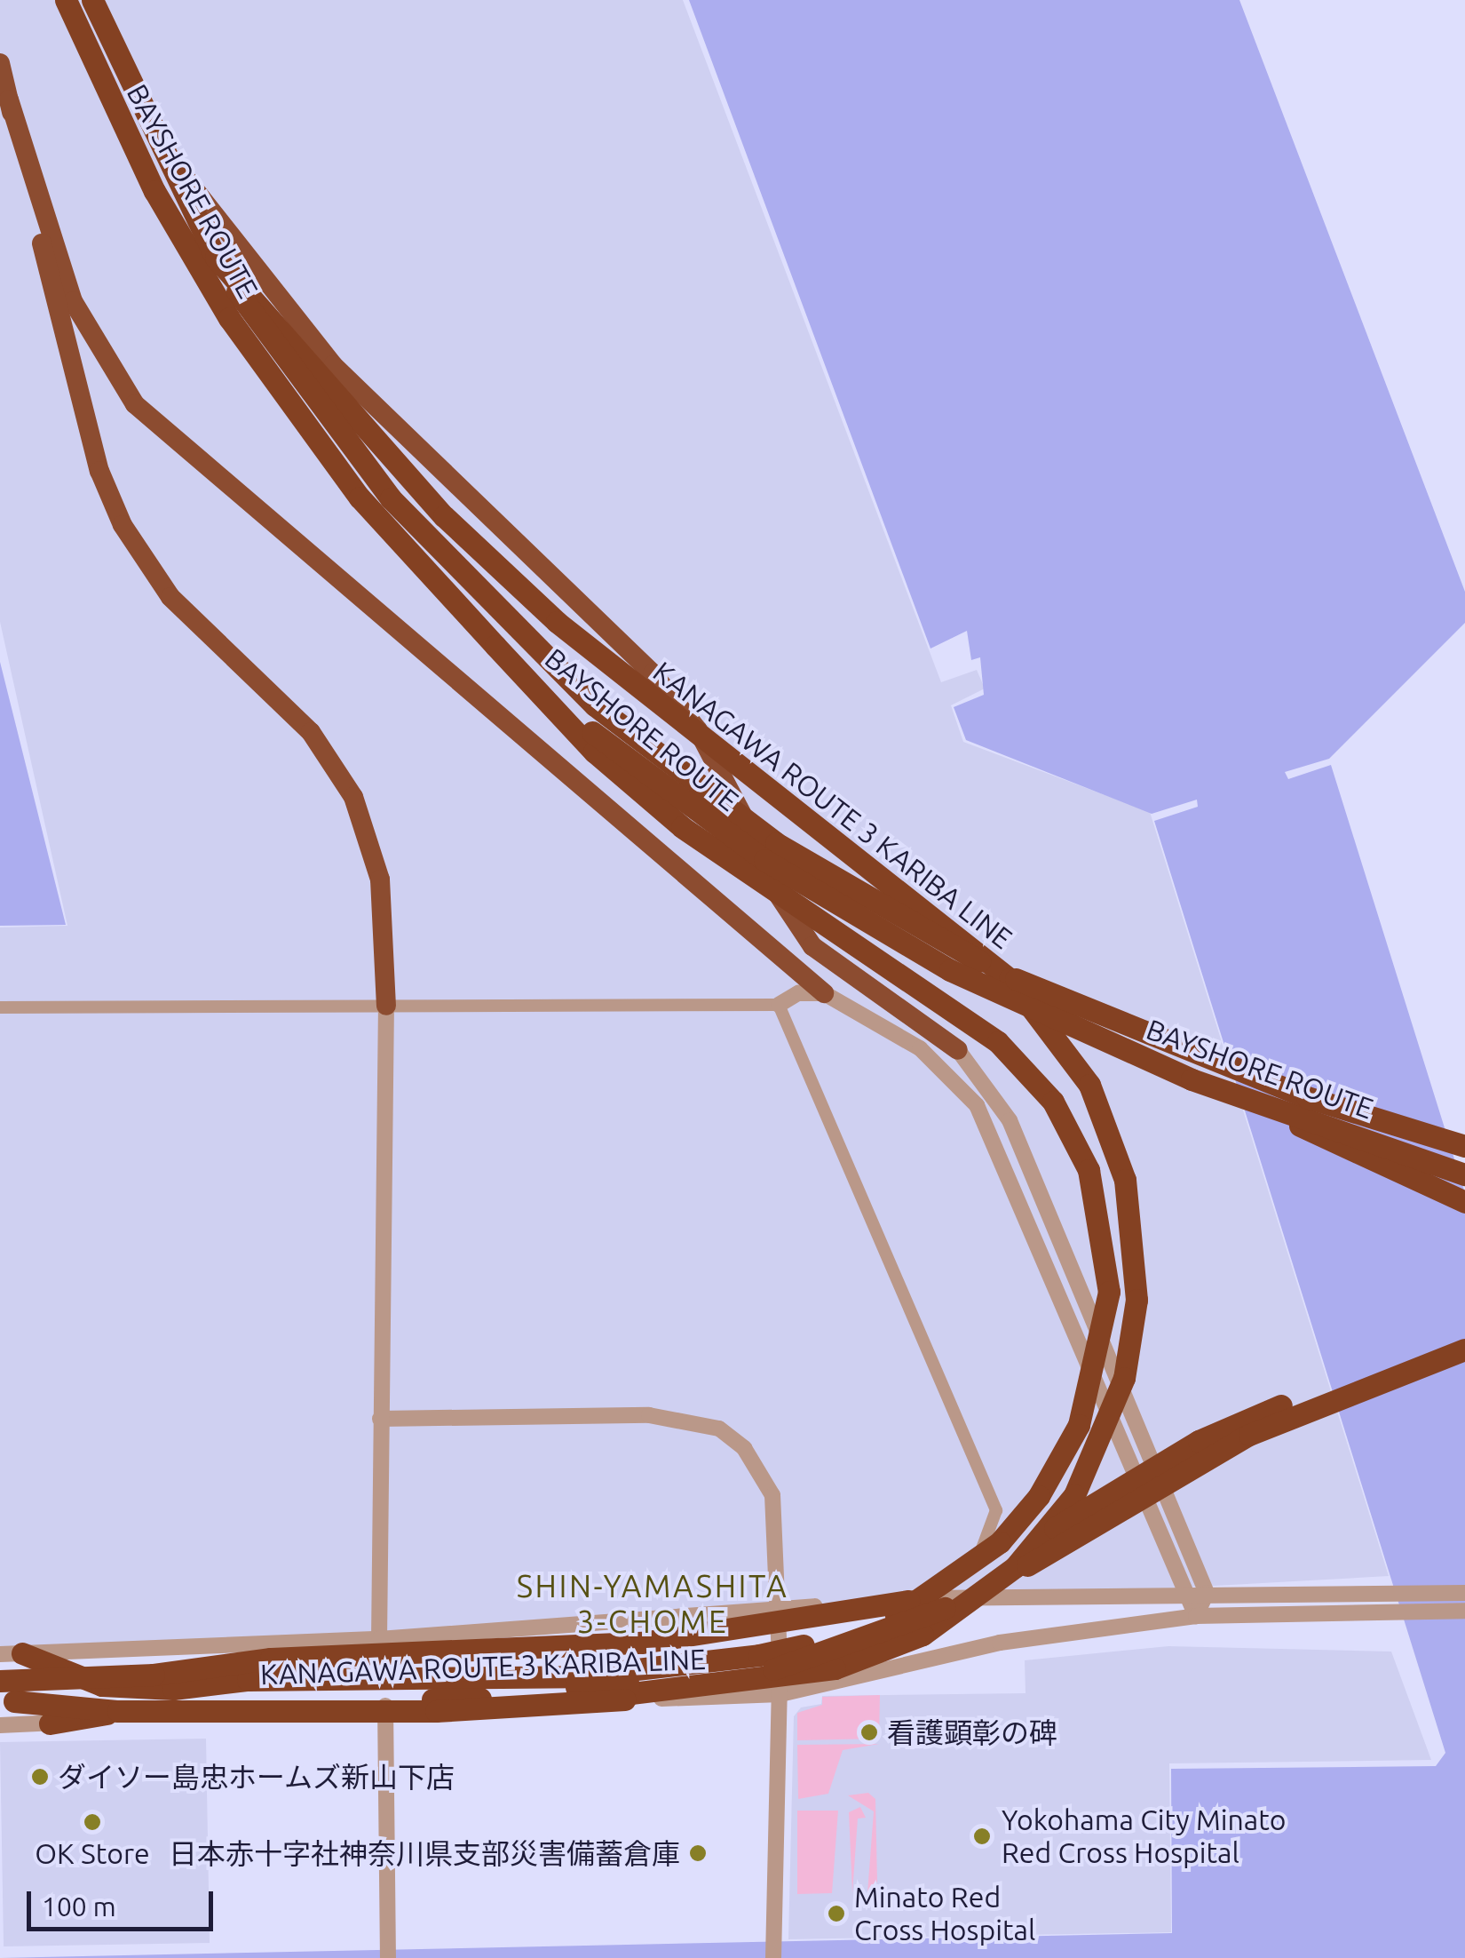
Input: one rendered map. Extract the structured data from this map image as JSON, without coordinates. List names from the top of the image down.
{
  "streets": {
    "highway": ["BAYSHORE ROUTE", "KANAGAWA ROUTE 3 KARIBA LINE"]
  },
  "crossings": [
    ["BAYSHORE ROUTE", "KANAGAWA ROUTE 3 KARIBA LINE"]
  ],
  "districts": ["SHIN-YAMASHITA 3-CHOME"],
  "places": [
    "看護顕彰の碑",
    "ダイソー島忠ホームズ新山下店",
    "OK Store",
    "Yokohama City Minato Red Cross Hospital",
    "日本赤十字社神奈川県支部災害備蓄倉庫",
    "Minato Red Cross Hospital"
  ],
  "scale_bar": "100 m"
}
